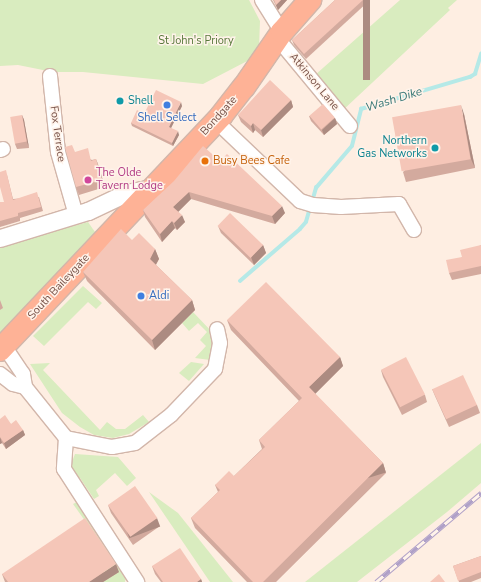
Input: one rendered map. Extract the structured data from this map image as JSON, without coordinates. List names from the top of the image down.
{
  "streets": {
    "highway": ["Bondgate", "South Baileygate"],
    "street": ["Atkinson Lane", "Fox Terrace"]
  },
  "crossings": [
    ["Atkinson Lane", "Bondgate"],
    ["Bondgate", "South Baileygate"]
  ],
  "water": ["Wash Dike"],
  "parks": ["St John's Priory"],
  "places": [
    "Shell",
    "Shell Select",
    "Northern Gas Networks",
    "Busy Bees Cafe",
    "The Olde Tavern Lodge",
    "Aldi"
  ]
}
